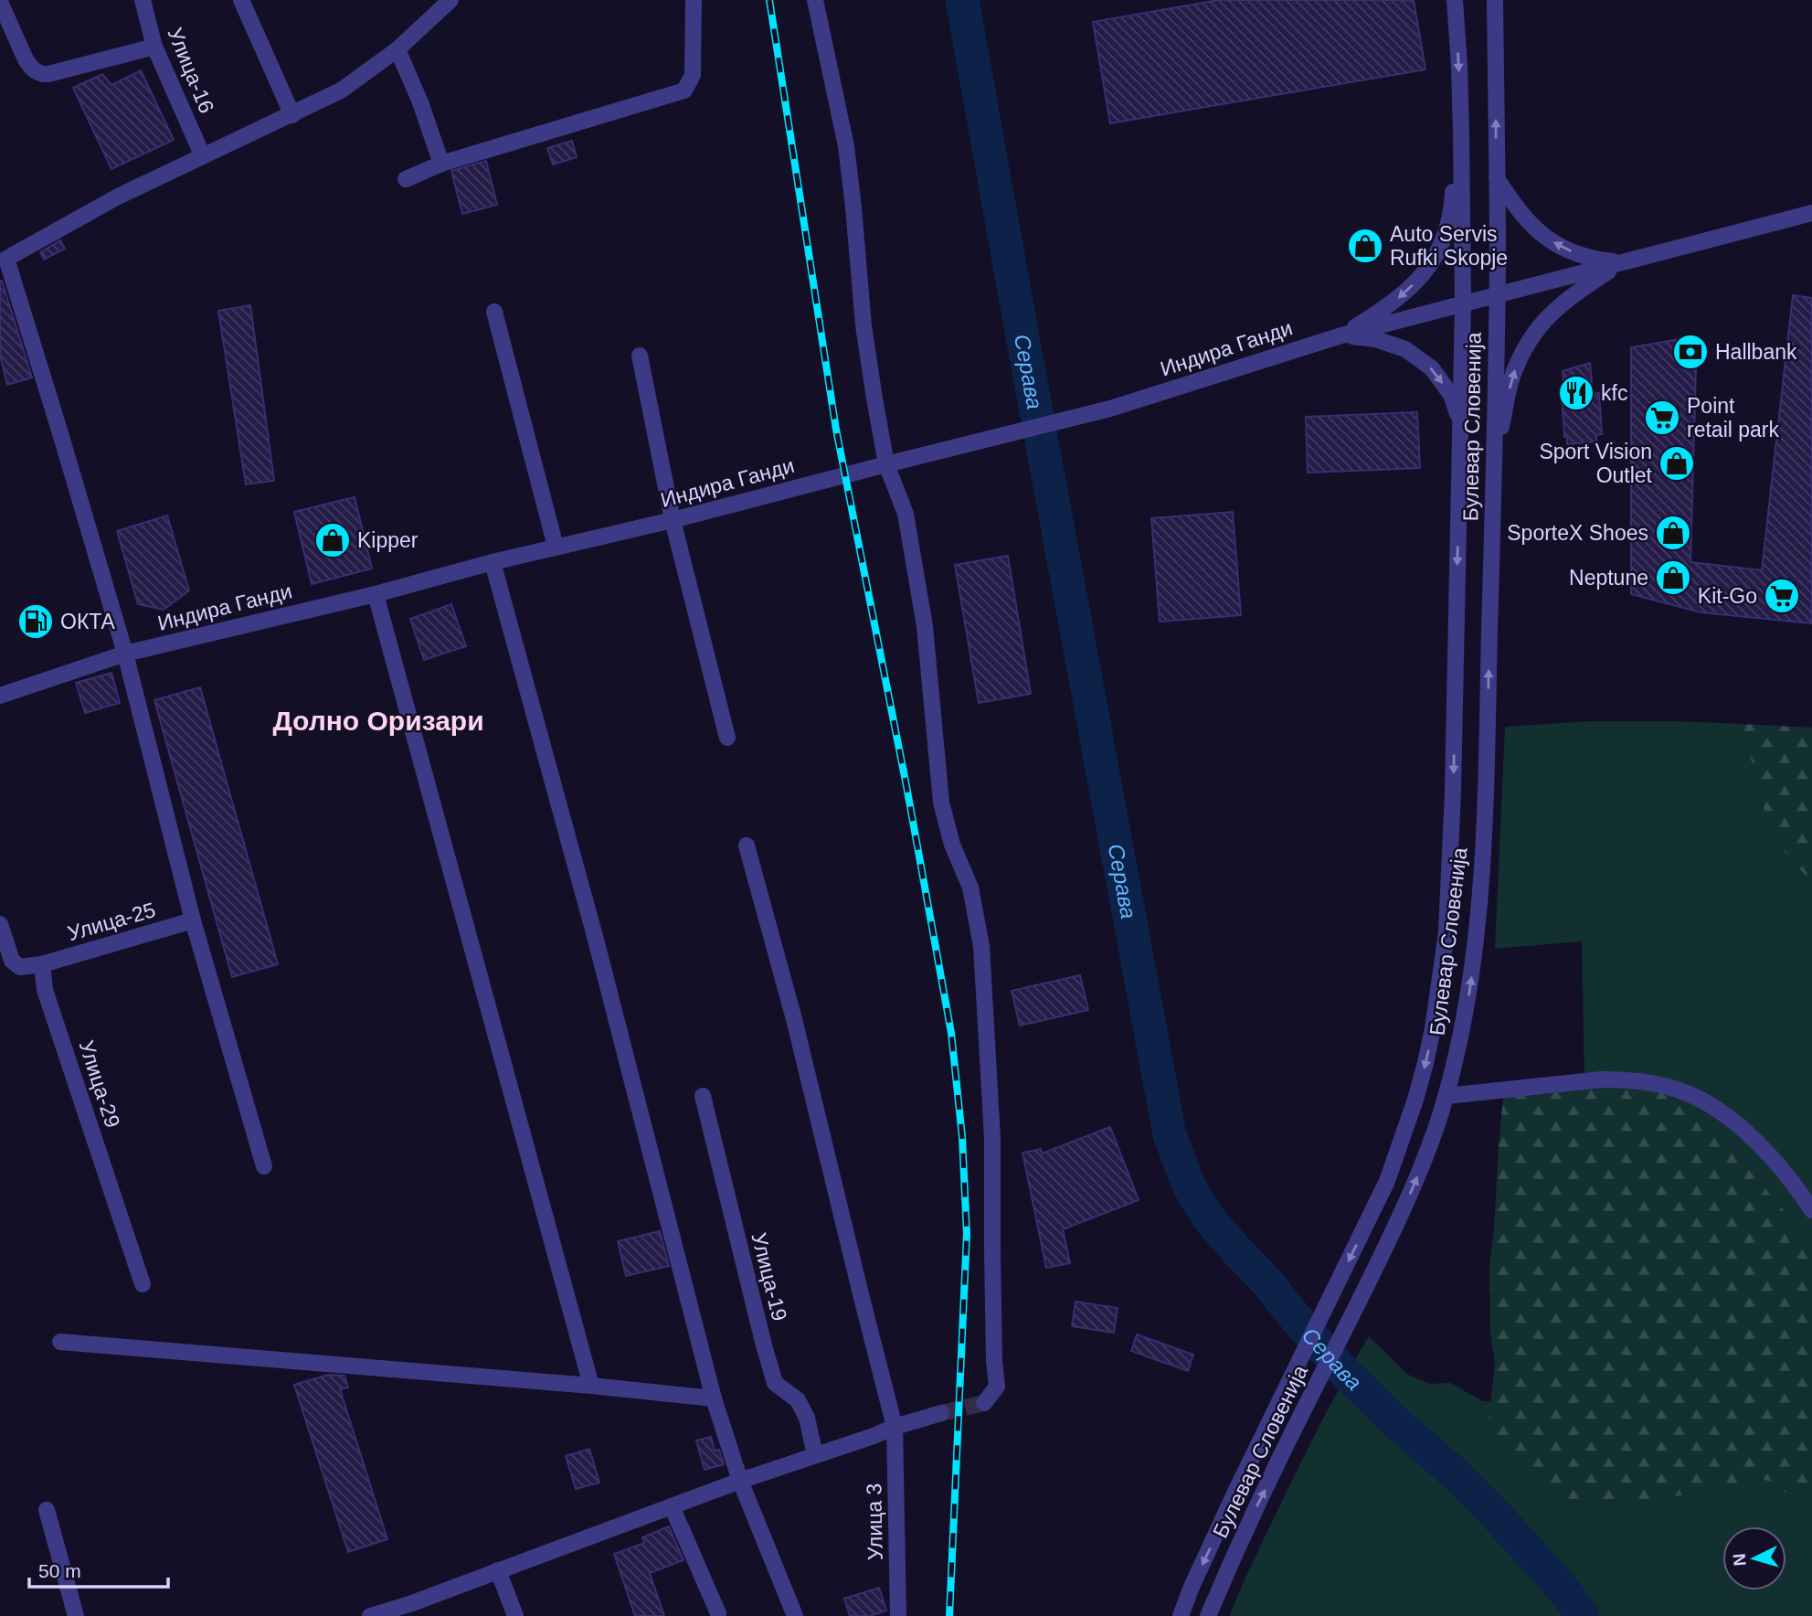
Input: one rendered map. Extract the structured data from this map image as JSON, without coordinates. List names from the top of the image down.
{
  "streets": {
    "street": [
      "Улица-16",
      "Индира Ганди",
      "Булевар Словенија",
      "Улица-25",
      "Улица-29",
      "Улица-19",
      "Улица 3"
    ]
  },
  "crossings": [
    ["Индира Ганди", "Булевар Словенија"],
    ["Улица-25", "Улица-29"]
  ],
  "districts": ["Долно Оризари"],
  "water": ["Серава"],
  "places": {
    "shop": [
      "Auto Servis Rufki Skopje",
      "Sport Vision Outlet",
      "SporteX Shoes",
      "Kipper",
      "Neptune"
    ],
    "bank": ["Hallbank"],
    "restaurant": ["kfc"],
    "supermarket": ["Point retail park", "Kit-Go"],
    "fuel station": ["ОКТА"]
  },
  "scale_bar": "50 m",
  "north": "left"
}
